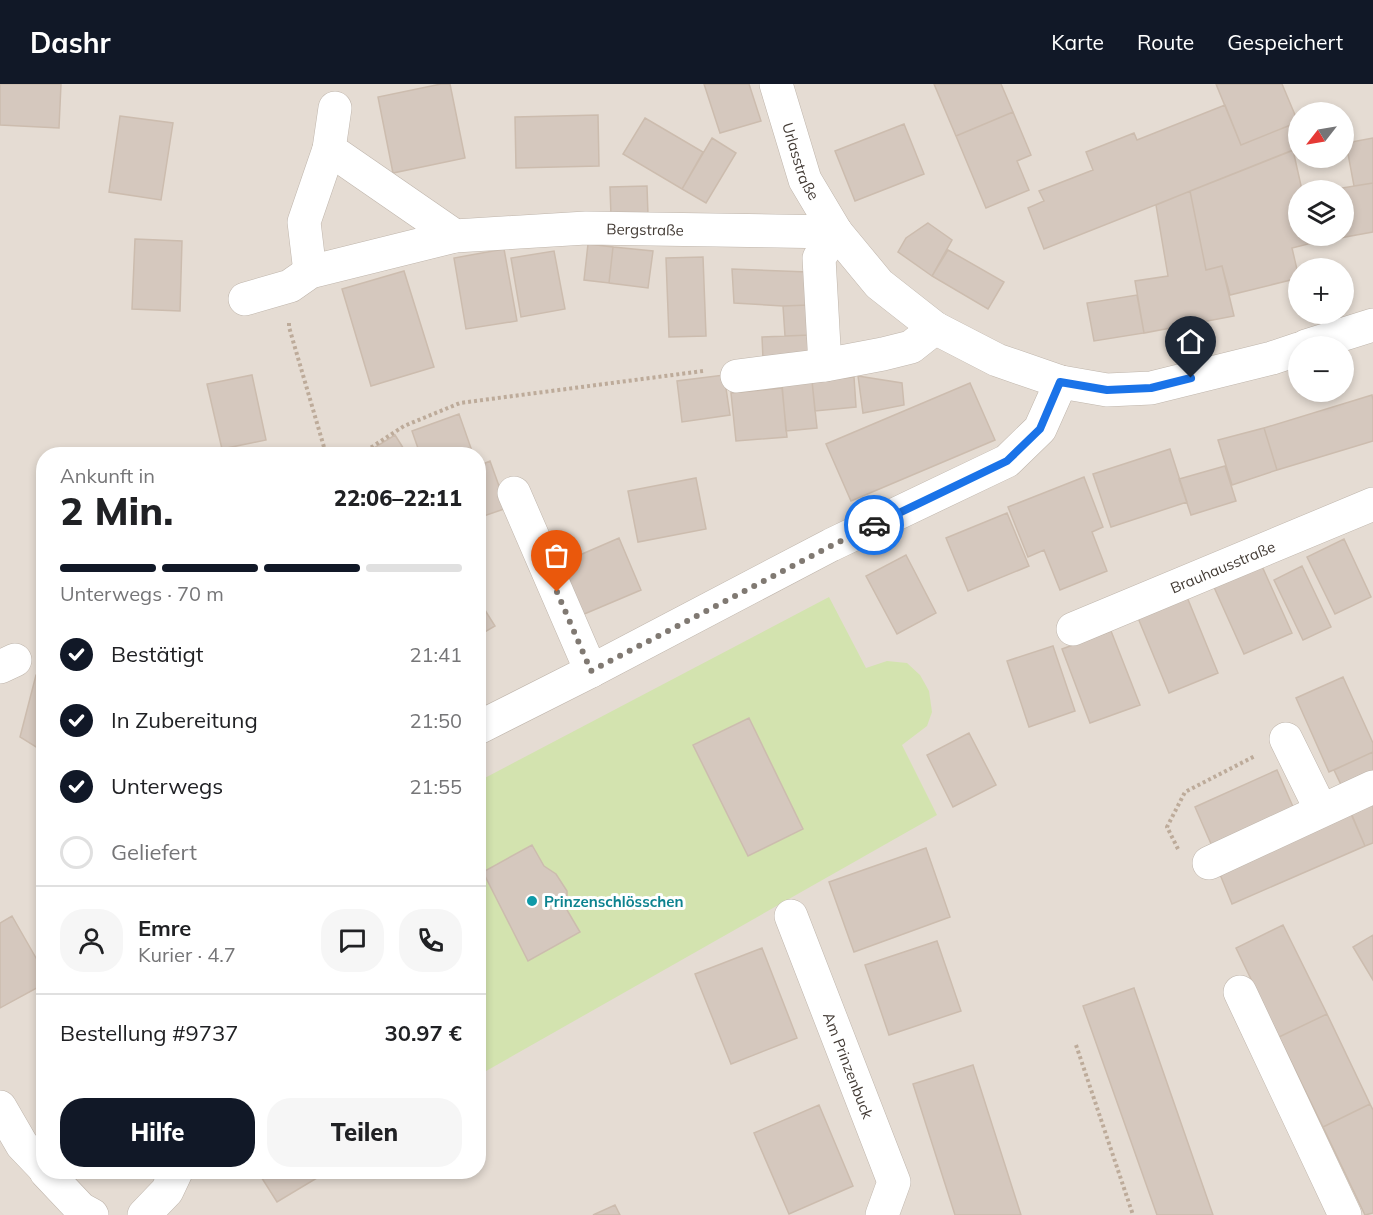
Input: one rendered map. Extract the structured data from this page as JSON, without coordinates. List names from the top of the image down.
{
  "streets": {
    "street": [
      "Urlasstraße",
      "Bergstraße",
      "Brauhausstraße",
      "Am Prinzenbuck"
    ]
  },
  "crossings": [
    ["Urlasstraße", "Bergstraße"]
  ],
  "places": ["Prinzenschlösschen"],
  "north": "bottom left",
  "page": {
    "header": "Dashr",
    "nav": ["Karte", "Route", "Gespeichert"],
    "map_buttons": ["+", "−"],
    "heading": ["2 Min.", "Ankunft in", "22:06–22:11"],
    "panel": [
      "Emre",
      "Kurier · 4.7",
      "Bestellung #9737",
      "30.97 €"
    ],
    "bar": "Unterwegs · 70 m",
    "list": [
      ["Bestätigt", "21:41"],
      ["In Zubereitung", "21:50"],
      ["Unterwegs", "21:55"],
      "Geliefert"
    ],
    "buttons": ["Hilfe", "Teilen"]
  }
}
